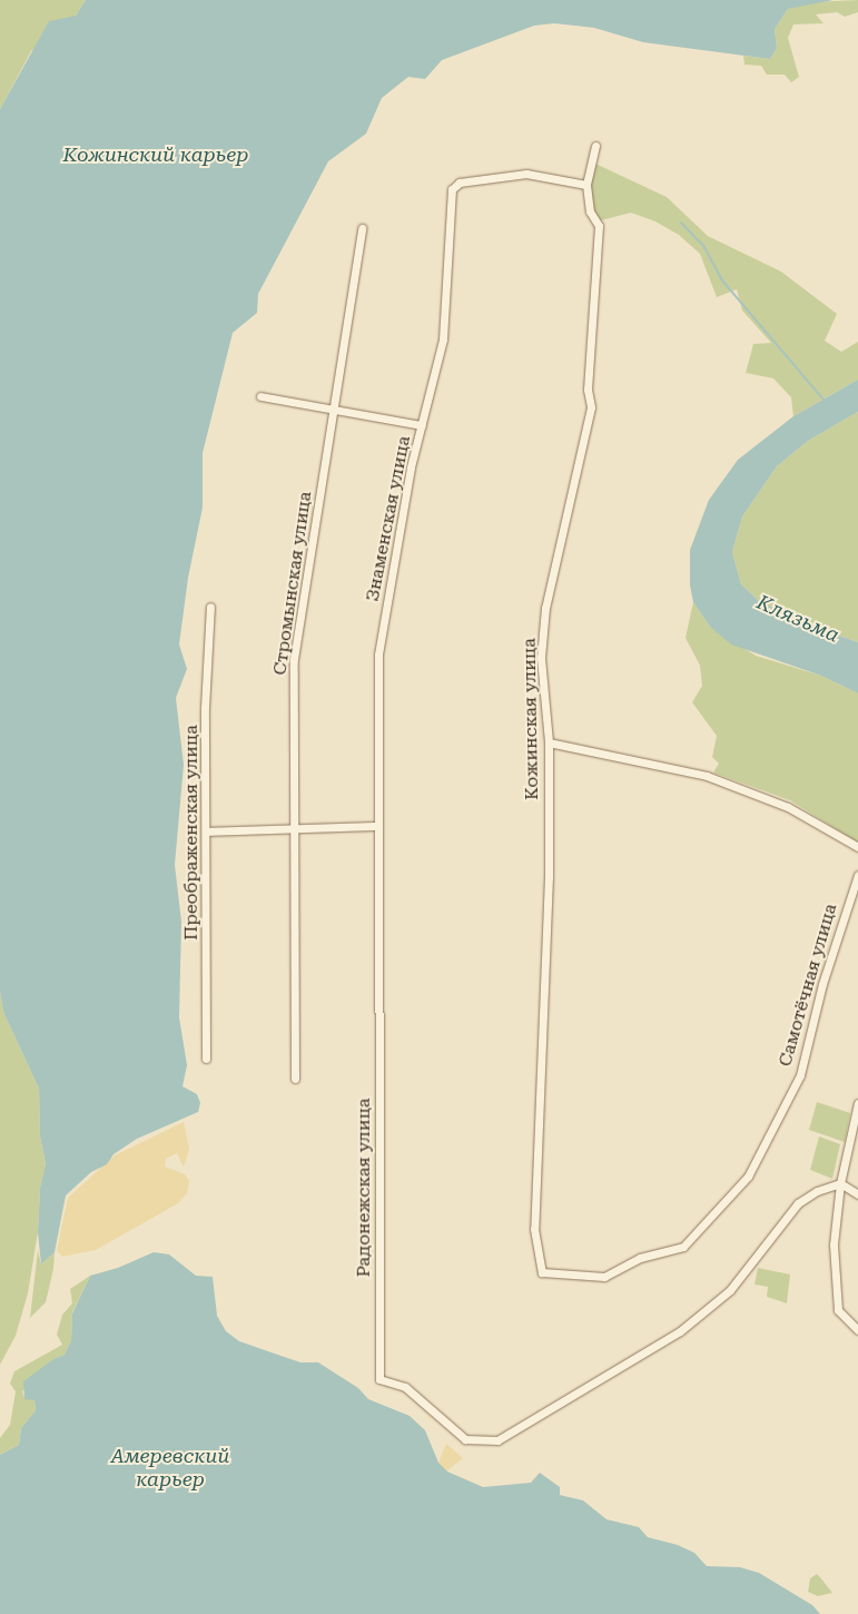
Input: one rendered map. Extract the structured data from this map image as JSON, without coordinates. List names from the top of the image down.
{
  "streets": {
    "street": [
      "Знаменская улица",
      "Стромынская улица",
      "Кожинская улица",
      "Преображенская улица",
      "Самотёчная улица",
      "Радонежская улица"
    ]
  },
  "crossings": [
    ["Знаменская улица", "Кожинская улица"],
    ["Знаменская улица", "Радонежская улица"],
    ["Кожинская улица", "Самотёчная улица"]
  ],
  "water": ["Кожинский карьер", "Клязьма", "Амеревский карьер"]
}
